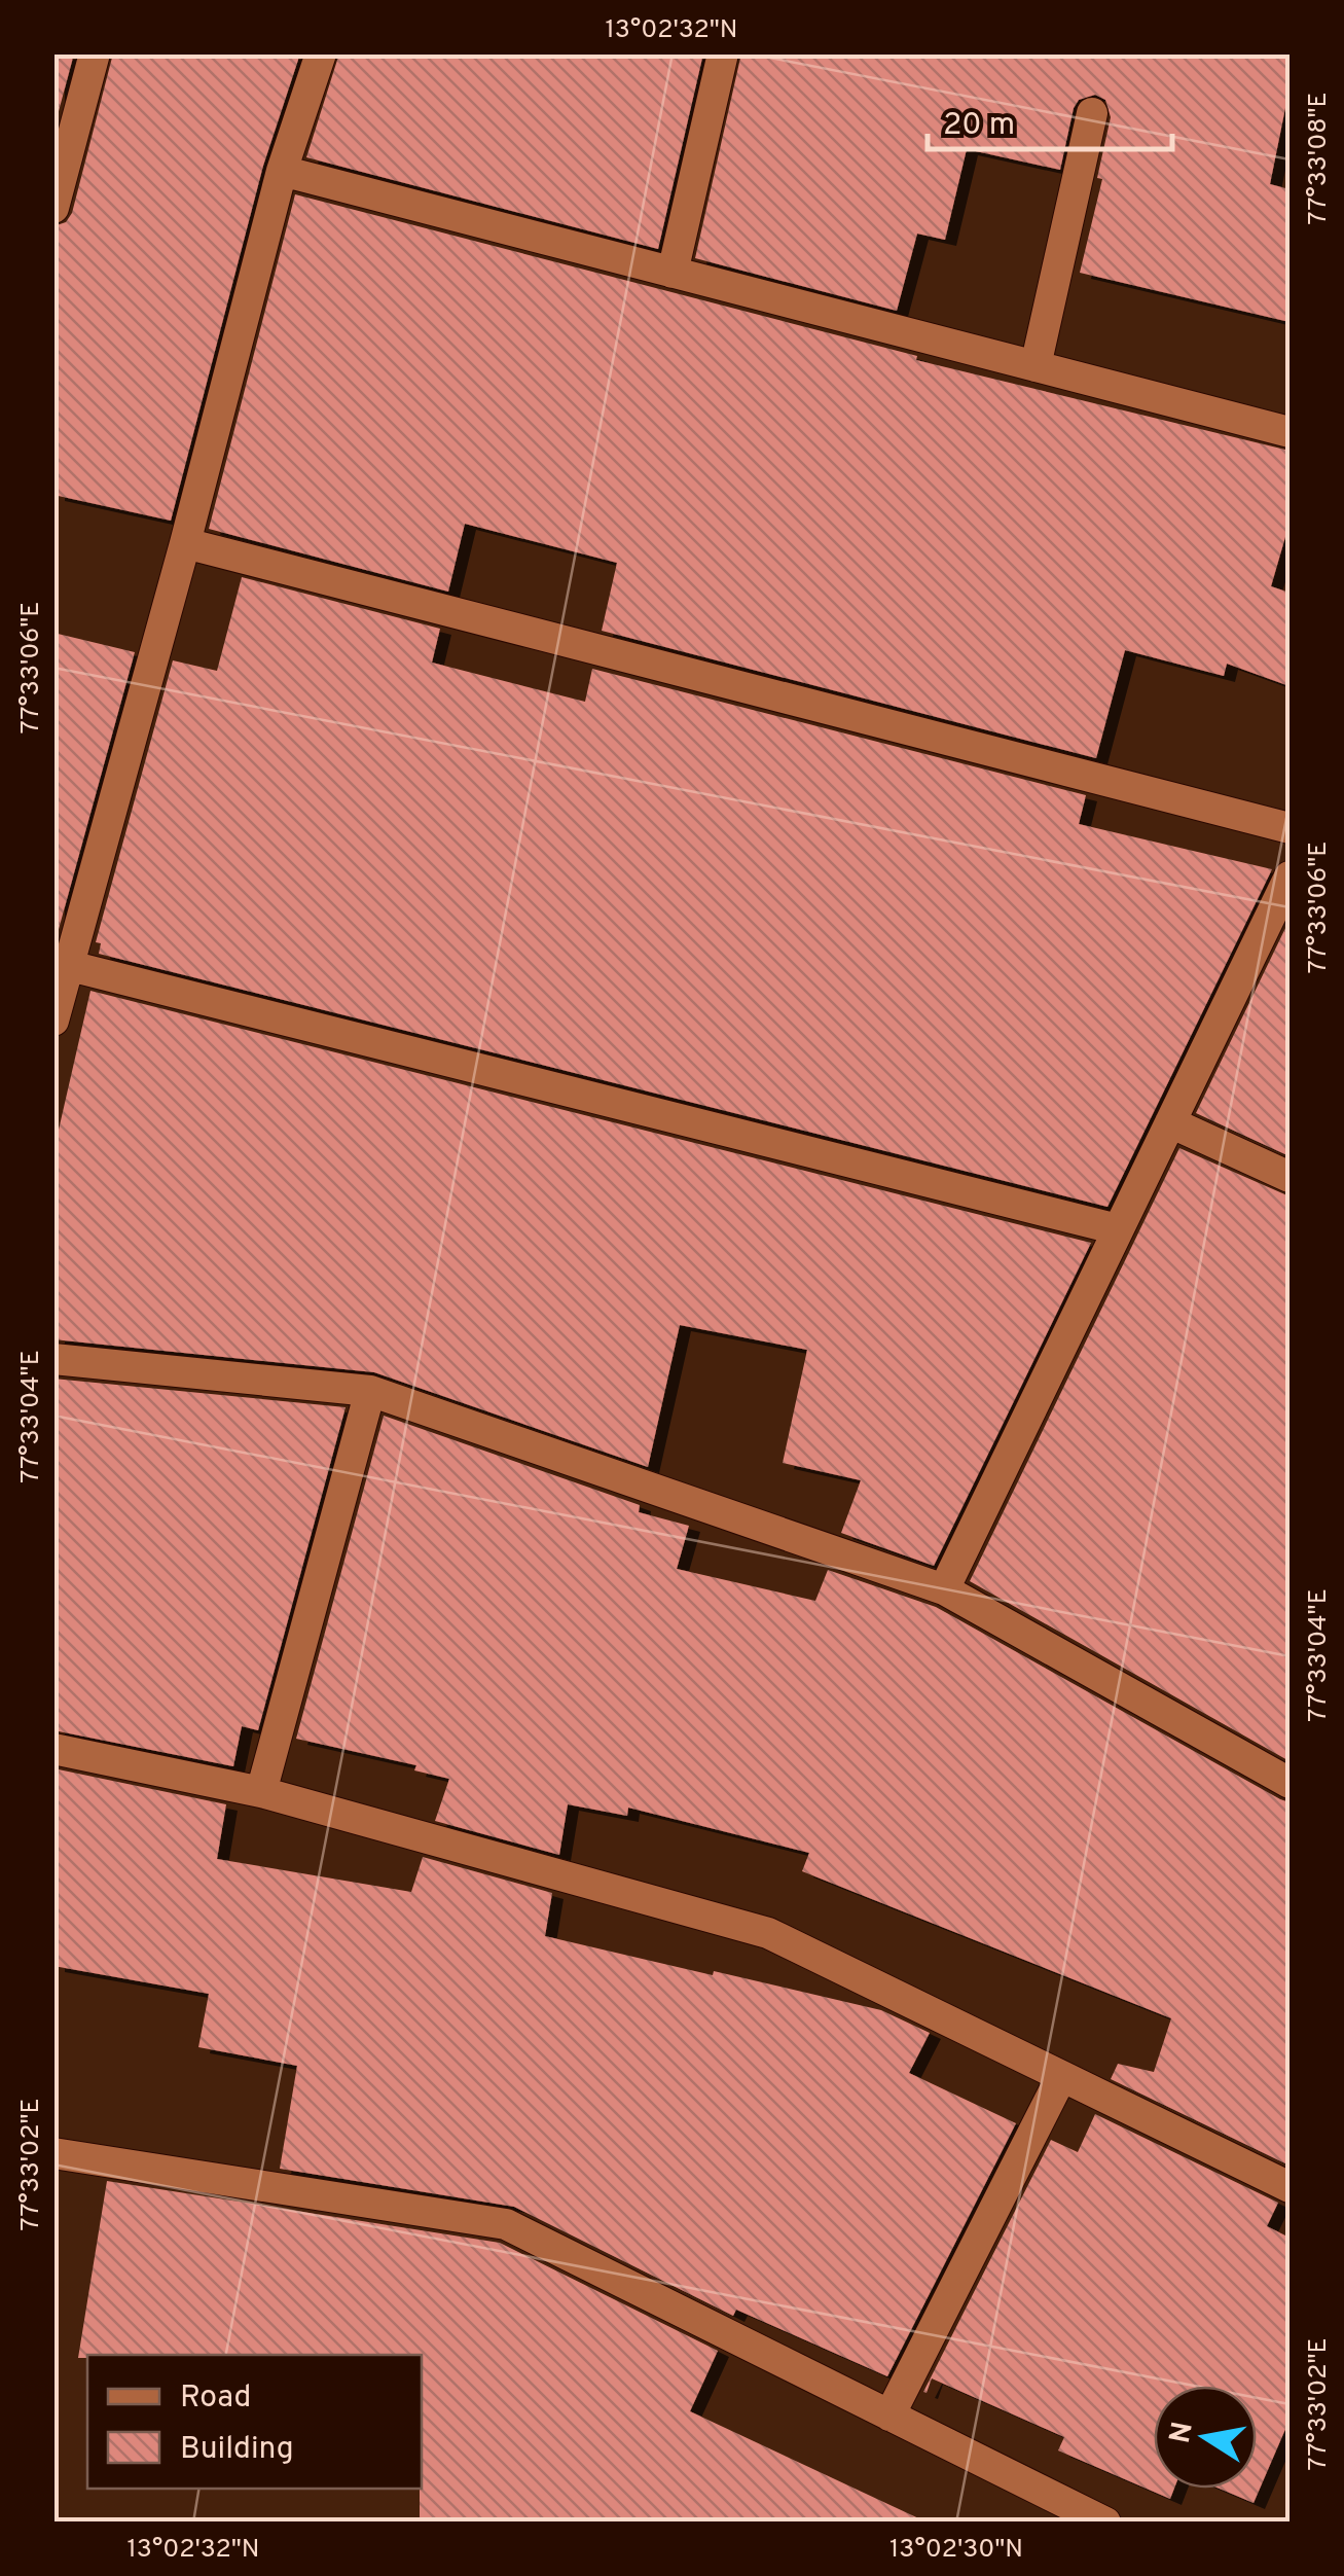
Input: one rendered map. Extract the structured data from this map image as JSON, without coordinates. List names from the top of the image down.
{
  "legend": ["Road", "Building"],
  "scale_bar": "20 m",
  "north": "left",
  "coordinates": [
    "13°02'32\"N",
    "77°33'08\"E",
    "77°33'06\"E",
    "77°33'04\"E",
    "77°33'02\"E",
    "13°02'30\"N"
  ]
}
